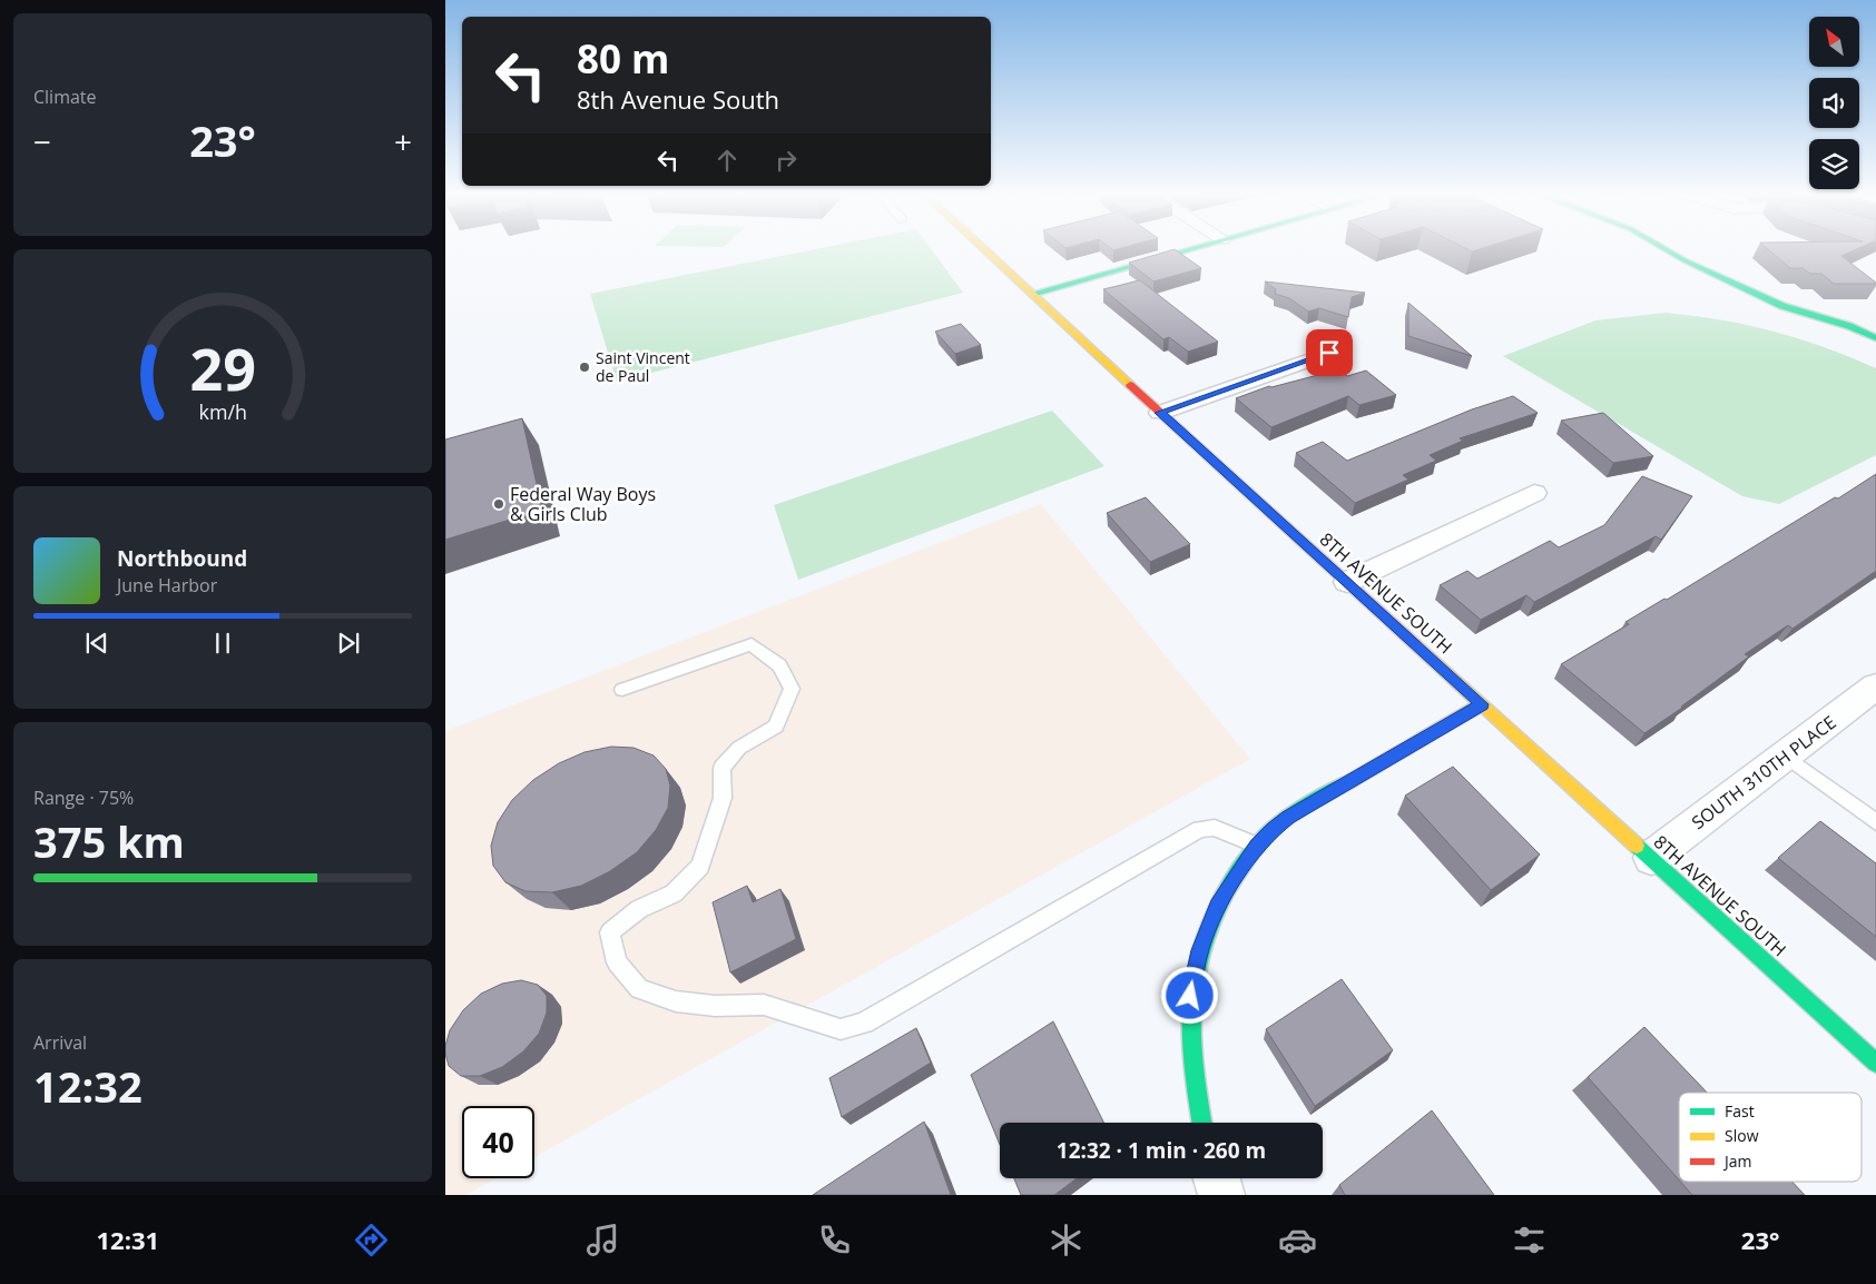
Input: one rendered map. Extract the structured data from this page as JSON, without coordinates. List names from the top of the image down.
{
  "streets": {
    "street": ["8TH AVENUE SOUTH", "SOUTH 310TH PLACE"]
  },
  "crossings": [
    ["8TH AVENUE SOUTH", "SOUTH 310TH PLACE"]
  ],
  "places": ["Saint Vincent de Paul", "Federal Way Boys & Girls Club"],
  "legend": ["Fast", "Slow", "Jam"],
  "north": "top left",
  "page": {
    "tile": [
      "Climate",
      ["Range · 75%", "375 km"],
      ["Arrival", "12:32"]
    ],
    "turn": ["80 m", "8th Avenue South"],
    "heat": ["−", "23°", "+"],
    "song": ["Northbound", "June Harbor"],
    "limit": "40",
    "trip": "12:32 · 1 min · 260 m",
    "tabs": ["12:31", "23°"],
    "gauge": ["29", "km/h"]
  }
}
